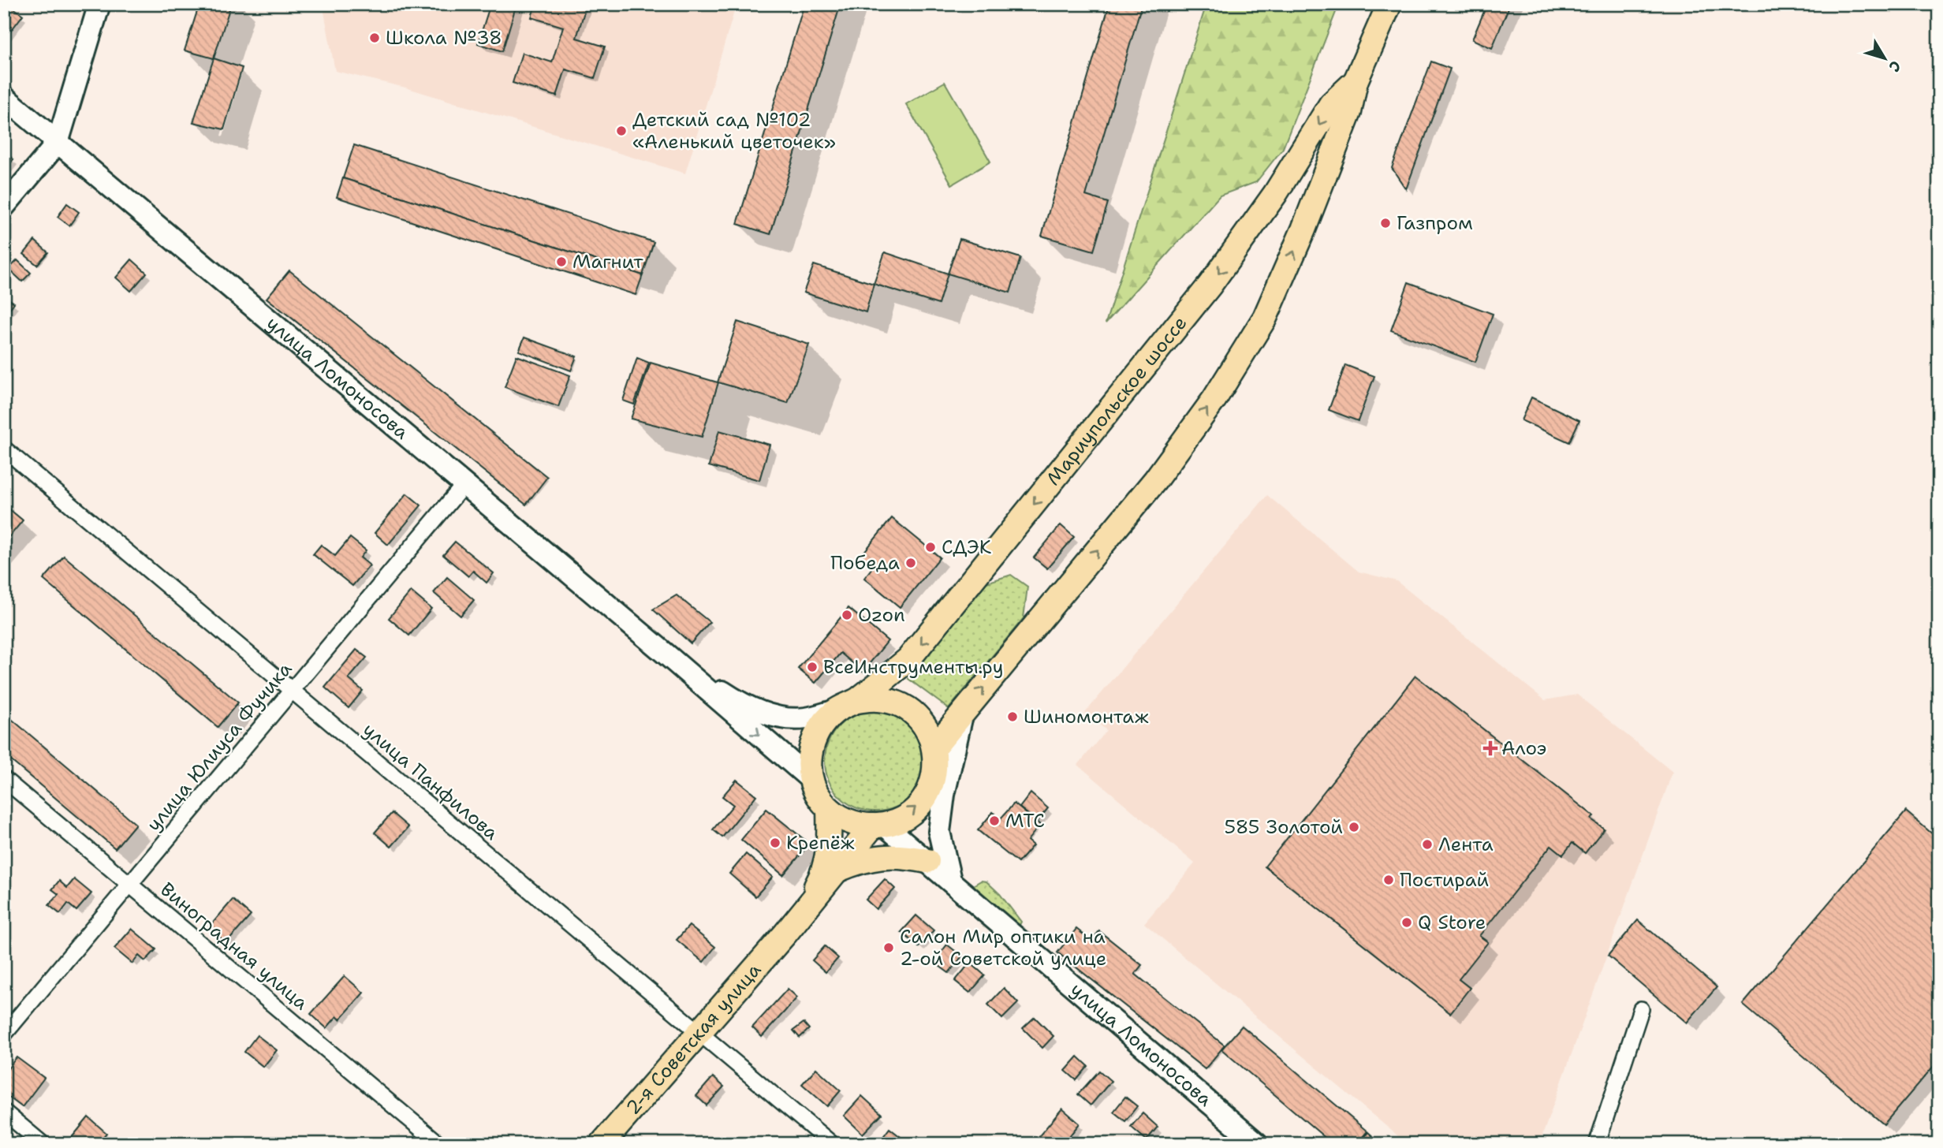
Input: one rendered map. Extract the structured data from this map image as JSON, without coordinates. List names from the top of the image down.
{
  "streets": {
    "main road": ["Мариупольское шоссе", "2-я Советская улица"],
    "street": [
      "улица Ломоносова",
      "улица Юлиуса Фучика",
      "улица Панфилова",
      "Виноградная улица"
    ]
  },
  "crossings": [
    ["улица Ломоносова", "Мариупольское шоссе"],
    ["улица Ломоносова", "улица Юлиуса Фучика"],
    ["улица Ломоносова", "2-я Советская улица"],
    ["Мариупольское шоссе", "2-я Советская улица"],
    ["улица Юлиуса Фучика", "улица Панфилова"],
    ["улица Юлиуса Фучика", "Виноградная улица"],
    ["улица Панфилова", "2-я Советская улица"]
  ],
  "places": {
    "other": [
      "Школа №38",
      "Детский сад №102 «Аленький цветочек»",
      "Газпром",
      "Магнит",
      "СДЭК",
      "Победа",
      "Ozon",
      "ВсеИнструменты.ру",
      "Шиномонтаж",
      "МТС",
      "585 Золотой",
      "Крепёж",
      "Лента",
      "Постирай",
      "Q Store",
      "Салон Мир оптики на 2-ой Советской улице"
    ],
    "health": ["Алоэ"]
  },
  "north": "bottom right"
}
